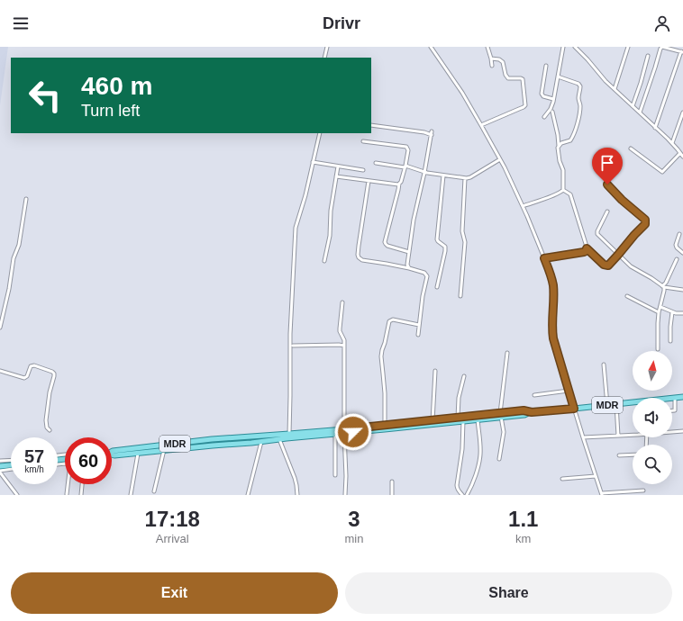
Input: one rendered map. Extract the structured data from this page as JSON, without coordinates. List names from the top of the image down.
{
  "streets": {
    "main road": ["MDR"]
  },
  "north": "top",
  "page": {
    "header": "Drivr",
    "turn": ["460 m", "Turn left"],
    "speed": "57 km/h",
    "limit": "60",
    "eta": [
      "17:18",
      "Arrival",
      "3",
      "min",
      "1.1",
      "km"
    ],
    "buttons": ["Exit", "Share"]
  }
}
